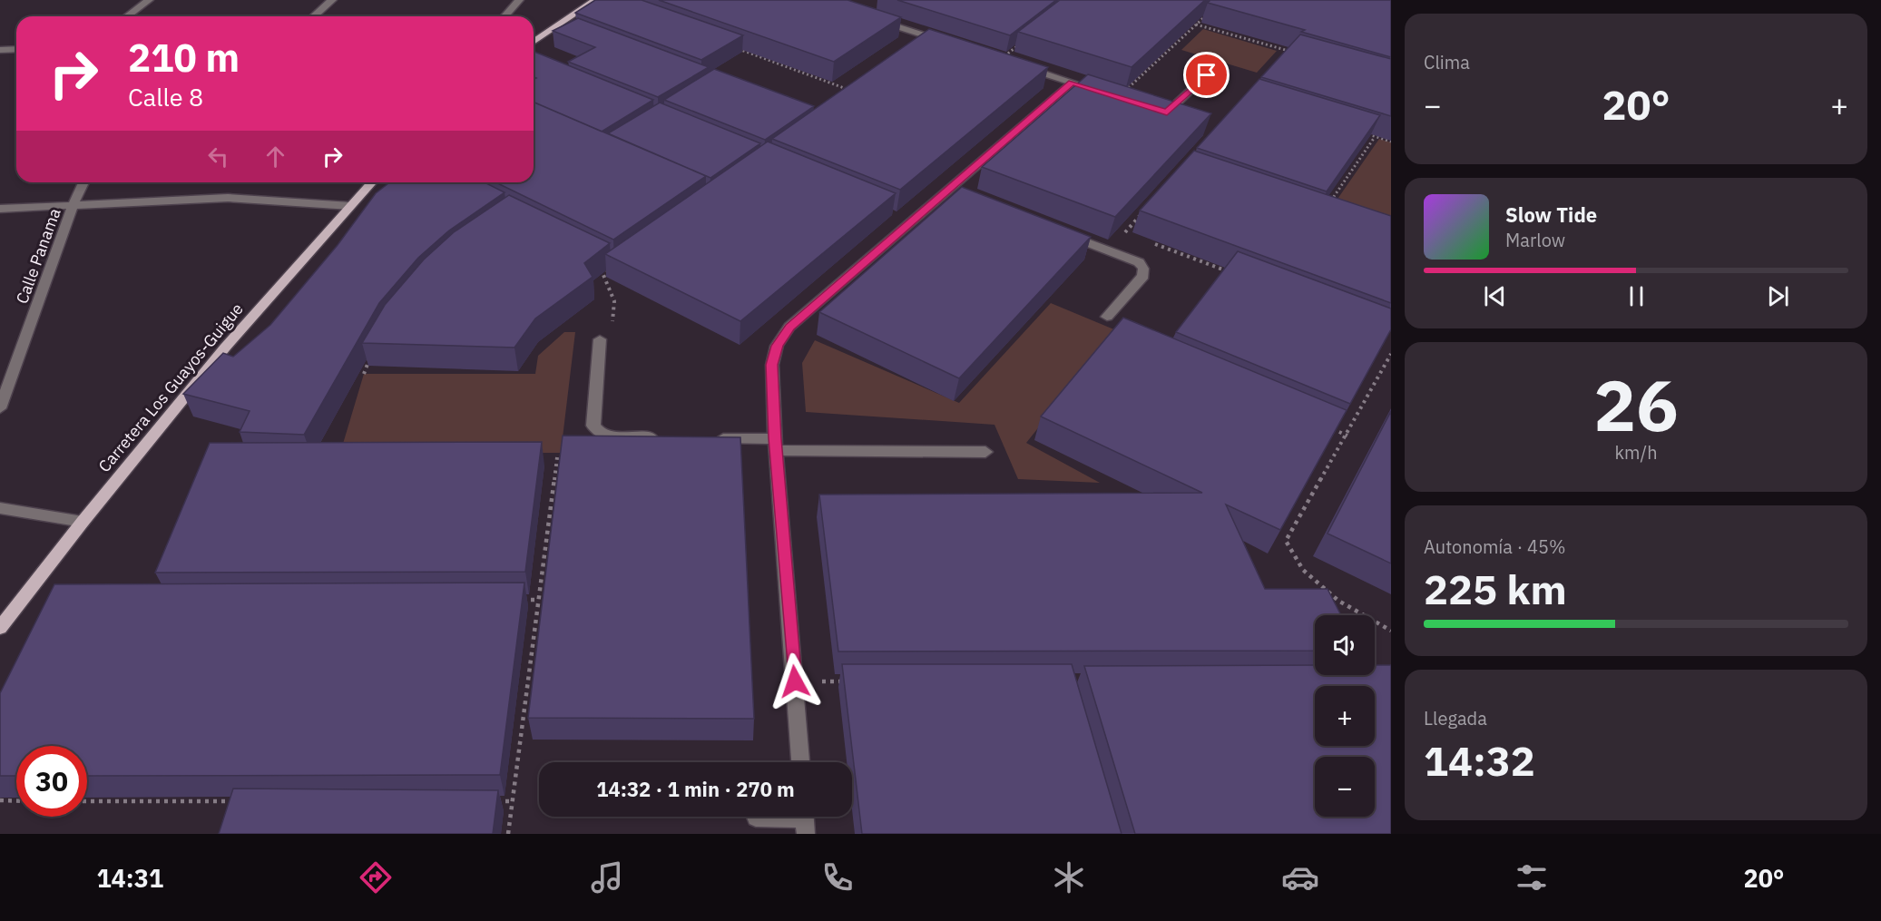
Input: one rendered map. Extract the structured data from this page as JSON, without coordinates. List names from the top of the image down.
{
  "streets": {
    "main road": ["Carretera Los Guayos-Guigue"],
    "street": ["Calle Panama"]
  },
  "page": {
    "tile": [
      "Clima",
      ["26", "km/h"],
      ["Autonomía · 45%", "225 km"],
      ["Llegada", "14:32"]
    ],
    "turn": ["210 m", "Calle 8"],
    "heat": ["−", "20°", "+"],
    "song": ["Slow Tide", "Marlow"],
    "map_buttons": ["+", "−"],
    "limit": "30",
    "trip": "14:32 · 1 min · 270 m",
    "tabs": ["14:31", "20°"]
  }
}
